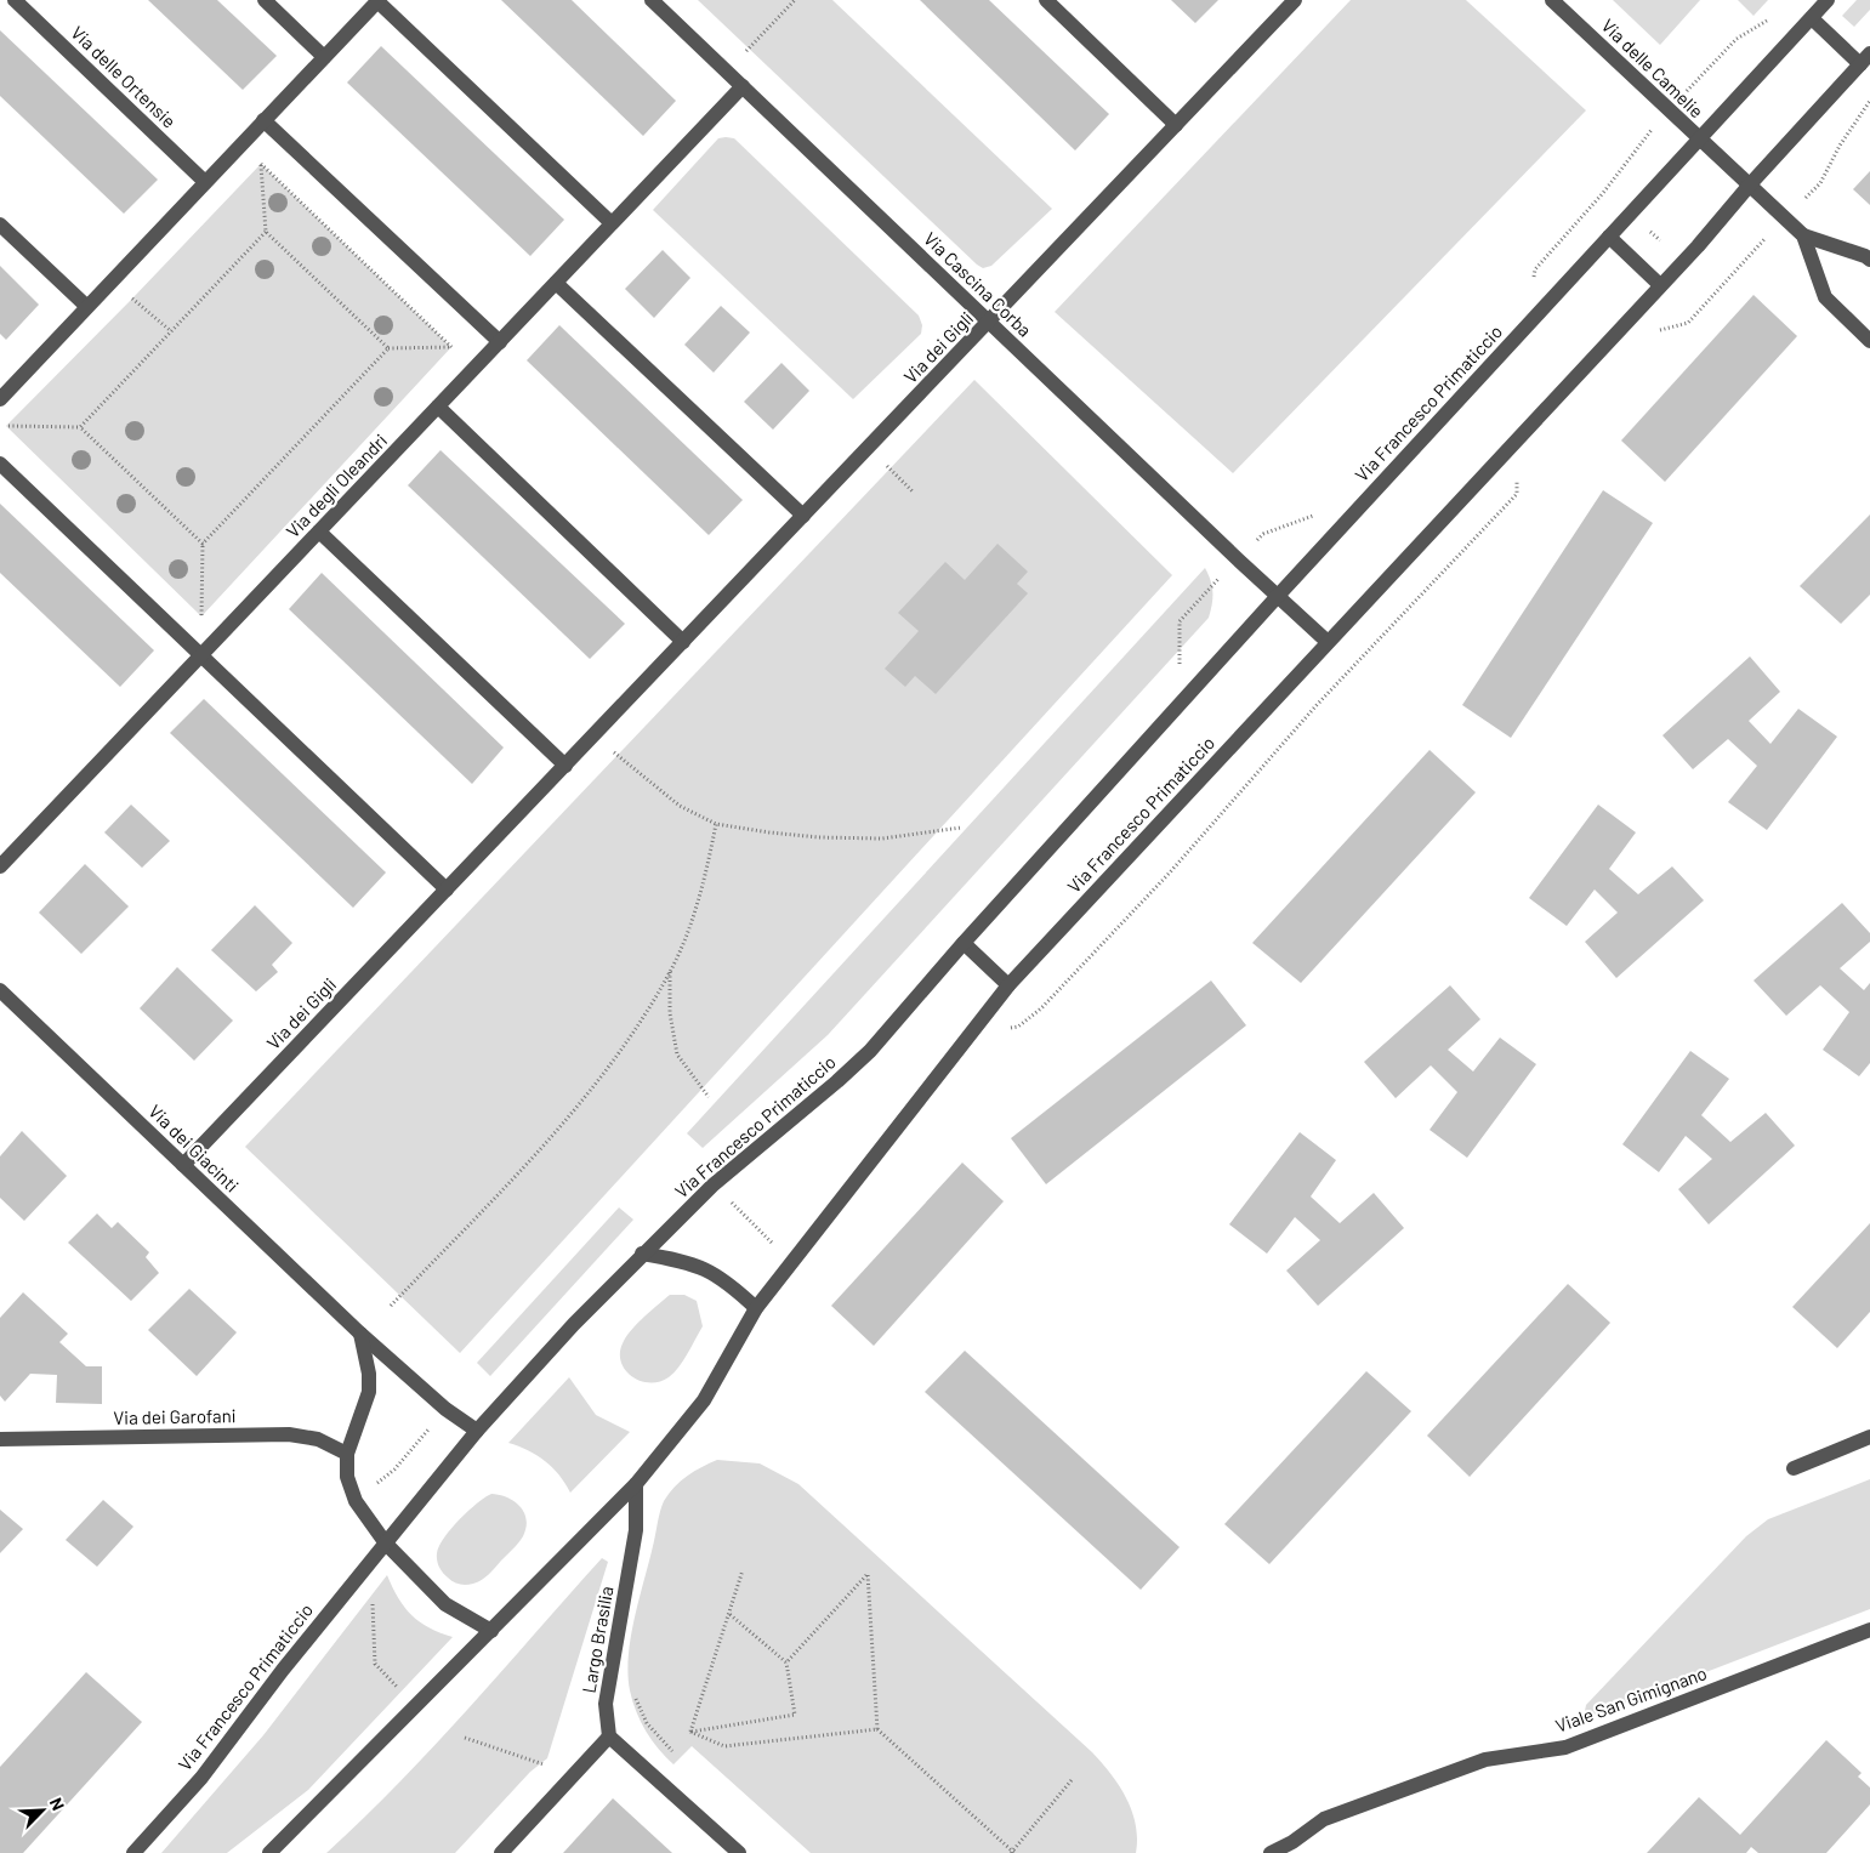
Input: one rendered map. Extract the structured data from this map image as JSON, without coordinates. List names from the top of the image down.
{
  "streets": {
    "street": [
      "Via delle Camelie",
      "Via delle Ortensie",
      "Via Cascina Corba",
      "Via dei Gigli",
      "Via Francesco Primaticcio",
      "Via degli Oleandri",
      "Via dei Giacinti",
      "Via dei Garofani",
      "Largo Brasilia",
      "Viale San Gimignano"
    ]
  },
  "crossings": [
    ["Via delle Camelie", "Via Francesco Primaticcio"],
    ["Via Cascina Corba", "Via dei Gigli"],
    ["Via Cascina Corba", "Via Francesco Primaticcio"],
    ["Via Cascina Corba", "Via degli Oleandri"],
    ["Via dei Gigli", "Via dei Giacinti"]
  ],
  "north": "top right"
}
